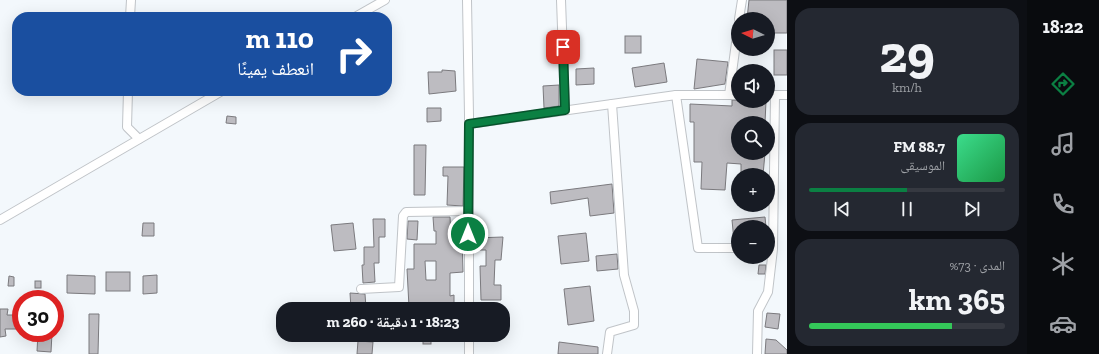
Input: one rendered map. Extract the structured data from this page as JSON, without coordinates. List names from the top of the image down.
{
  "north": "left",
  "page": {
    "tabs": "18:22",
    "tile": [
      ["29", "km/h"],
      ["المدى · 73%", "365 km"]
    ],
    "map_buttons": ["+", "−"],
    "turn": ["110 m", "انعطف يمينًا"],
    "song": ["88.7 FM", "الموسيقى"],
    "limit": "30",
    "trip": "18:23 · 1 دقيقة · 260 m"
  }
}
